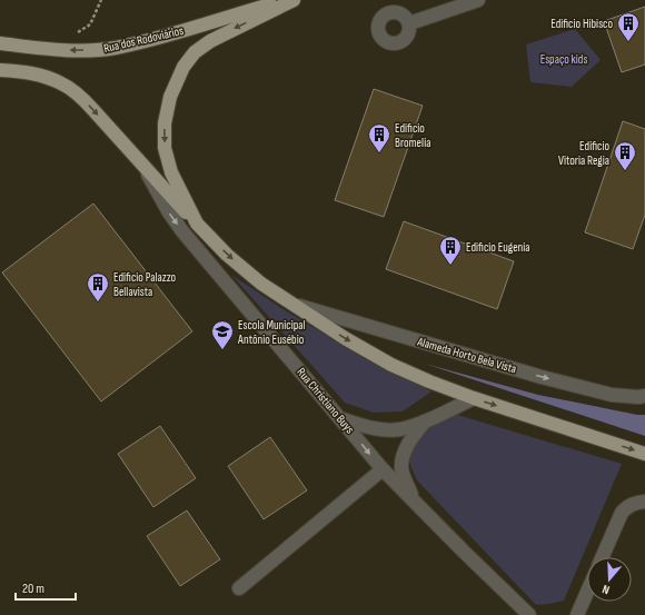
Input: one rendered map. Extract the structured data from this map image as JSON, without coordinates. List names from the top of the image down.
{
  "streets": {
    "main road": ["Rua dos Rodoviários"],
    "street": ["Alameda Horto Bela Vista", "Rua Christiano Buys"]
  },
  "one_way": ["Rua dos Rodoviários", "Alameda Horto Bela Vista", "Rua Christiano Buys"],
  "parks": ["Espaço kids"],
  "places": {
    "building": [
      "Edificio Hibisco",
      "Edificio Bromelia",
      "Edificio Vitoria Regia",
      "Edificio Eugenia",
      "Edificio Palazzo Bellavista"
    ],
    "school or university": ["Escola Municipal Antônio Eusébio"]
  },
  "scale_bar": "20 m",
  "north": "bottom"
}
